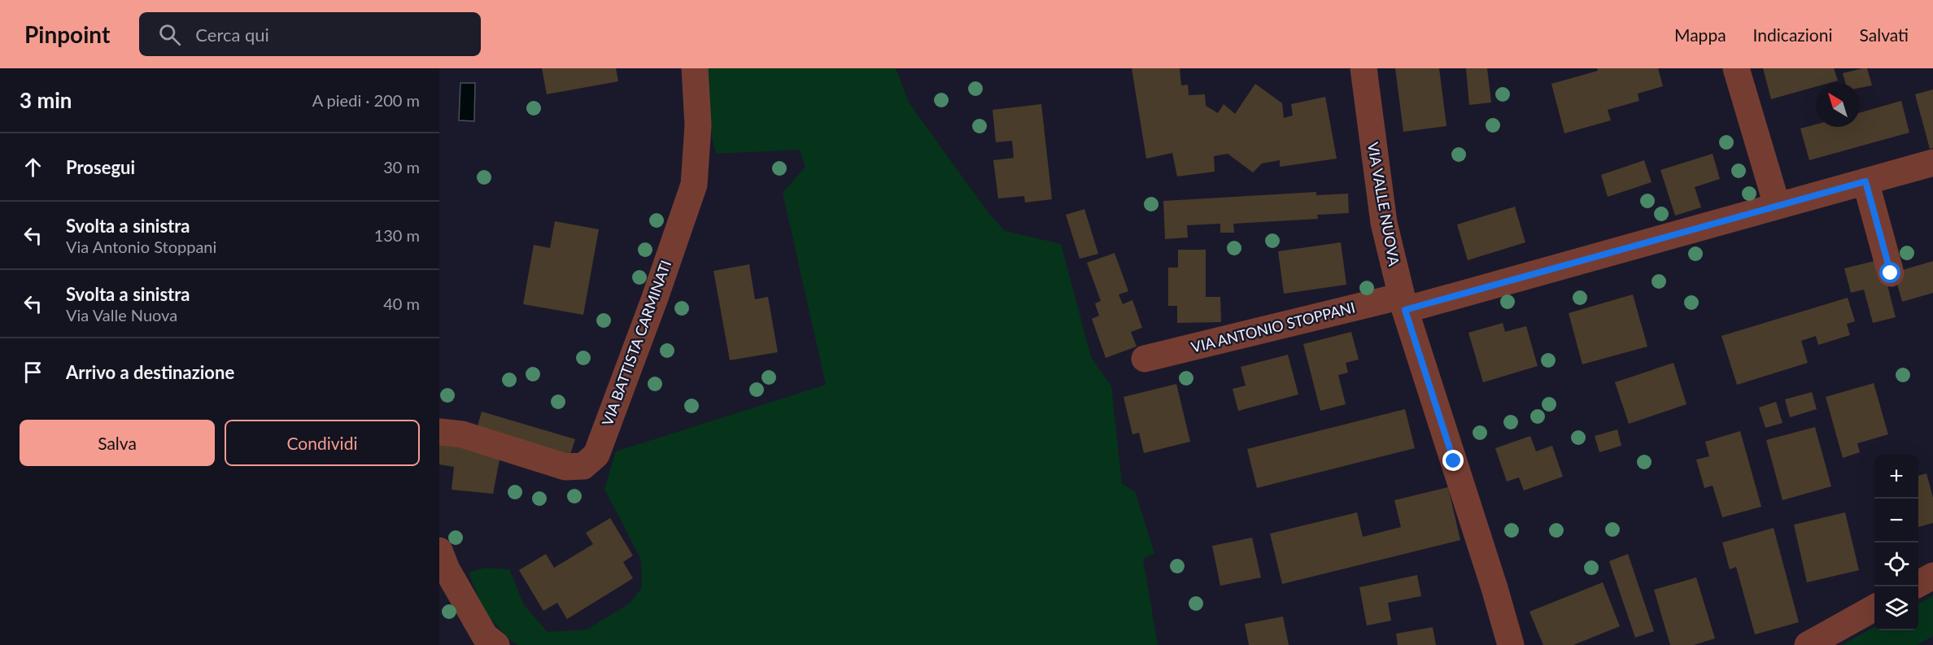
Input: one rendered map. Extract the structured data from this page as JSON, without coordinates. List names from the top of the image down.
{
  "streets": {
    "street": ["VIA VALLE NUOVA", "VIA ANTONIO STOPPANI", "VIA BATTISTA CARMINATI"]
  },
  "crossings": [
    ["VIA VALLE NUOVA", "VIA ANTONIO STOPPANI"]
  ],
  "north": "top left",
  "page": {
    "header": "Pinpoint",
    "search": "Cerca qui",
    "nav": ["Mappa", "Indicazioni", "Salvati"],
    "heading": ["3 min", "A piedi · 200 m"],
    "list": [
      ["Prosegui", "30 m"],
      ["Svolta a sinistra", "Via Antonio Stoppani", "130 m"],
      ["Svolta a sinistra", "Via Valle Nuova", "40 m"],
      "Arrivo a destinazione"
    ],
    "buttons": ["Salva", "Condividi"],
    "map_buttons": ["+", "−"]
  }
}
